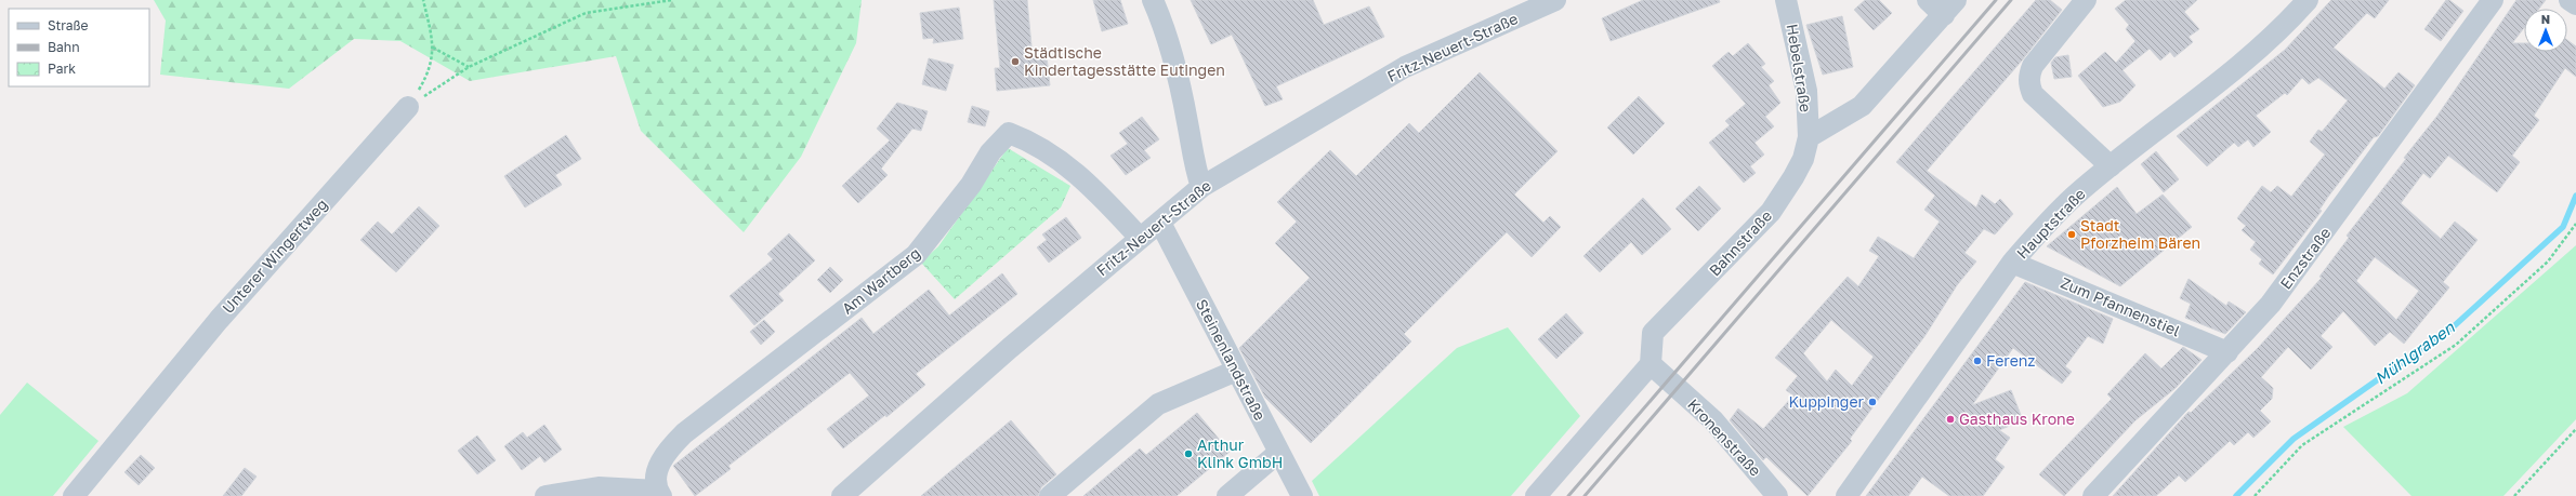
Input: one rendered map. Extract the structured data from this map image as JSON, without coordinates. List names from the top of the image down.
{
  "streets": {
    "street": [
      "Fritz-Neuert-Straße",
      "Hebelstraße",
      "Hauptstraße",
      "Bahnstraße",
      "Unterer Wingertweg",
      "Enzstraße",
      "Am Wartberg",
      "Zum Pfannenstiel",
      "Steinenlandstraße",
      "Kronenstraße"
    ]
  },
  "crossings": [
    ["Fritz-Neuert-Straße", "Am Wartberg"],
    ["Fritz-Neuert-Straße", "Steinenlandstraße"],
    ["Hebelstraße", "Bahnstraße"],
    ["Hauptstraße", "Zum Pfannenstiel"],
    ["Bahnstraße", "Kronenstraße"],
    ["Enzstraße", "Zum Pfannenstiel"]
  ],
  "water": ["Mühlgraben"],
  "places": [
    "Städtische Kindertagesstätte Eutingen",
    "Stadt Pforzheim Bären",
    "Ferenz",
    "Kuppinger",
    "Gasthaus Krone",
    "Arthur Klink GmbH"
  ],
  "legend": ["Straße", "Bahn", "Park"],
  "north": "top"
}
